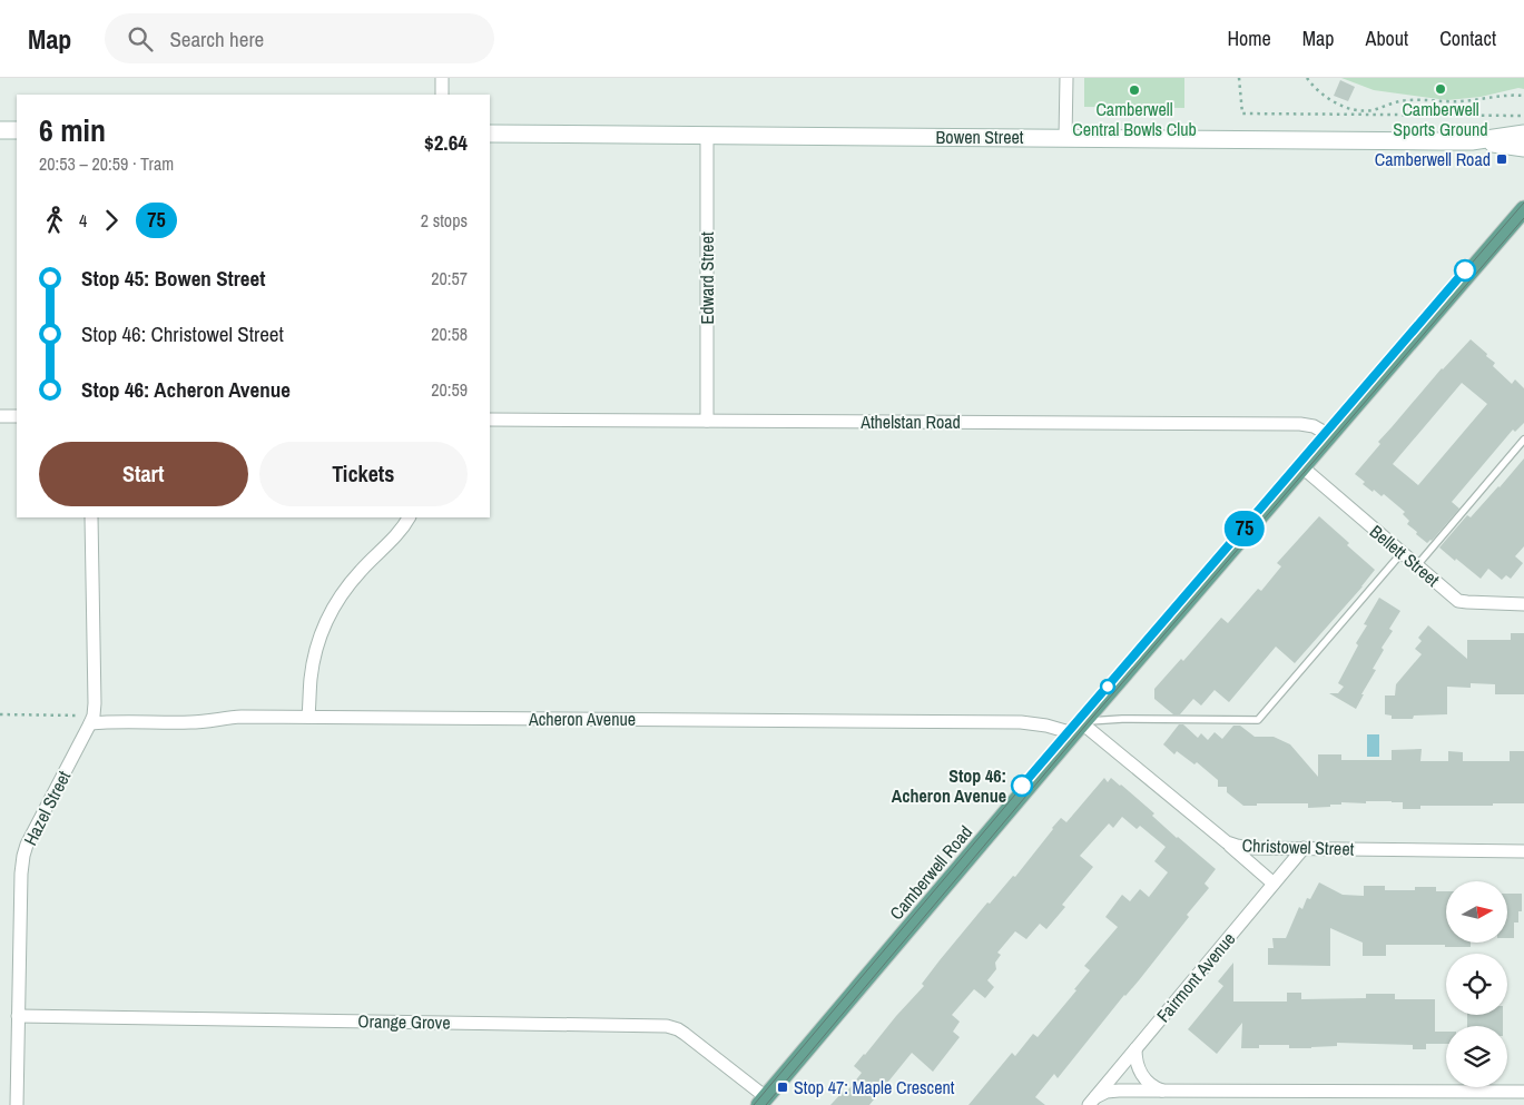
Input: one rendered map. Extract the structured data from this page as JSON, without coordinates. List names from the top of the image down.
{
  "streets": {
    "main road": ["Camberwell Road"],
    "street": [
      "Bowen Street",
      "Edward Street",
      "Athelstan Road",
      "Bellett Street",
      "Acheron Avenue",
      "Hazel Street",
      "Christowel Street",
      "Fairmont Avenue",
      "Orange Grove"
    ]
  },
  "crossings": [
    ["Bowen Street", "Edward Street"],
    ["Edward Street", "Athelstan Road"],
    ["Athelstan Road", "Camberwell Road"],
    ["Bellett Street", "Camberwell Road"],
    ["Acheron Avenue", "Hazel Street"],
    ["Acheron Avenue", "Christowel Street"],
    ["Acheron Avenue", "Camberwell Road"],
    ["Hazel Street", "Orange Grove"],
    ["Christowel Street", "Camberwell Road"],
    ["Christowel Street", "Fairmont Avenue"],
    ["Camberwell Road", "Orange Grove"]
  ],
  "places": {
    "other": ["Camberwell Sports Ground", "Camberwell Central Bowls Club", "Stop 46: Acheron Avenue"],
    "transit": ["Camberwell Road", "Stop 47: Maple Crescent"]
  },
  "lines": ["tram line 75"],
  "north": "right",
  "page": {
    "header": "Map",
    "search": "Search here",
    "nav": [
      "Home",
      "Map",
      "About",
      "Contact"
    ],
    "on_map": "75",
    "heading": ["6 min", "20:53 – 20:59 · Tram", "$2.64"],
    "legs": ["4", "75", "2 stops"],
    "list": [
      {
        "name": "Stop 45: Bowen Street",
        "value": "20:57"
      },
      {
        "name": "Stop 46: Christowel Street",
        "value": "20:58"
      },
      {
        "name": "Stop 46: Acheron Avenue",
        "value": "20:59"
      }
    ],
    "buttons": ["Start", "Tickets"]
  }
}
